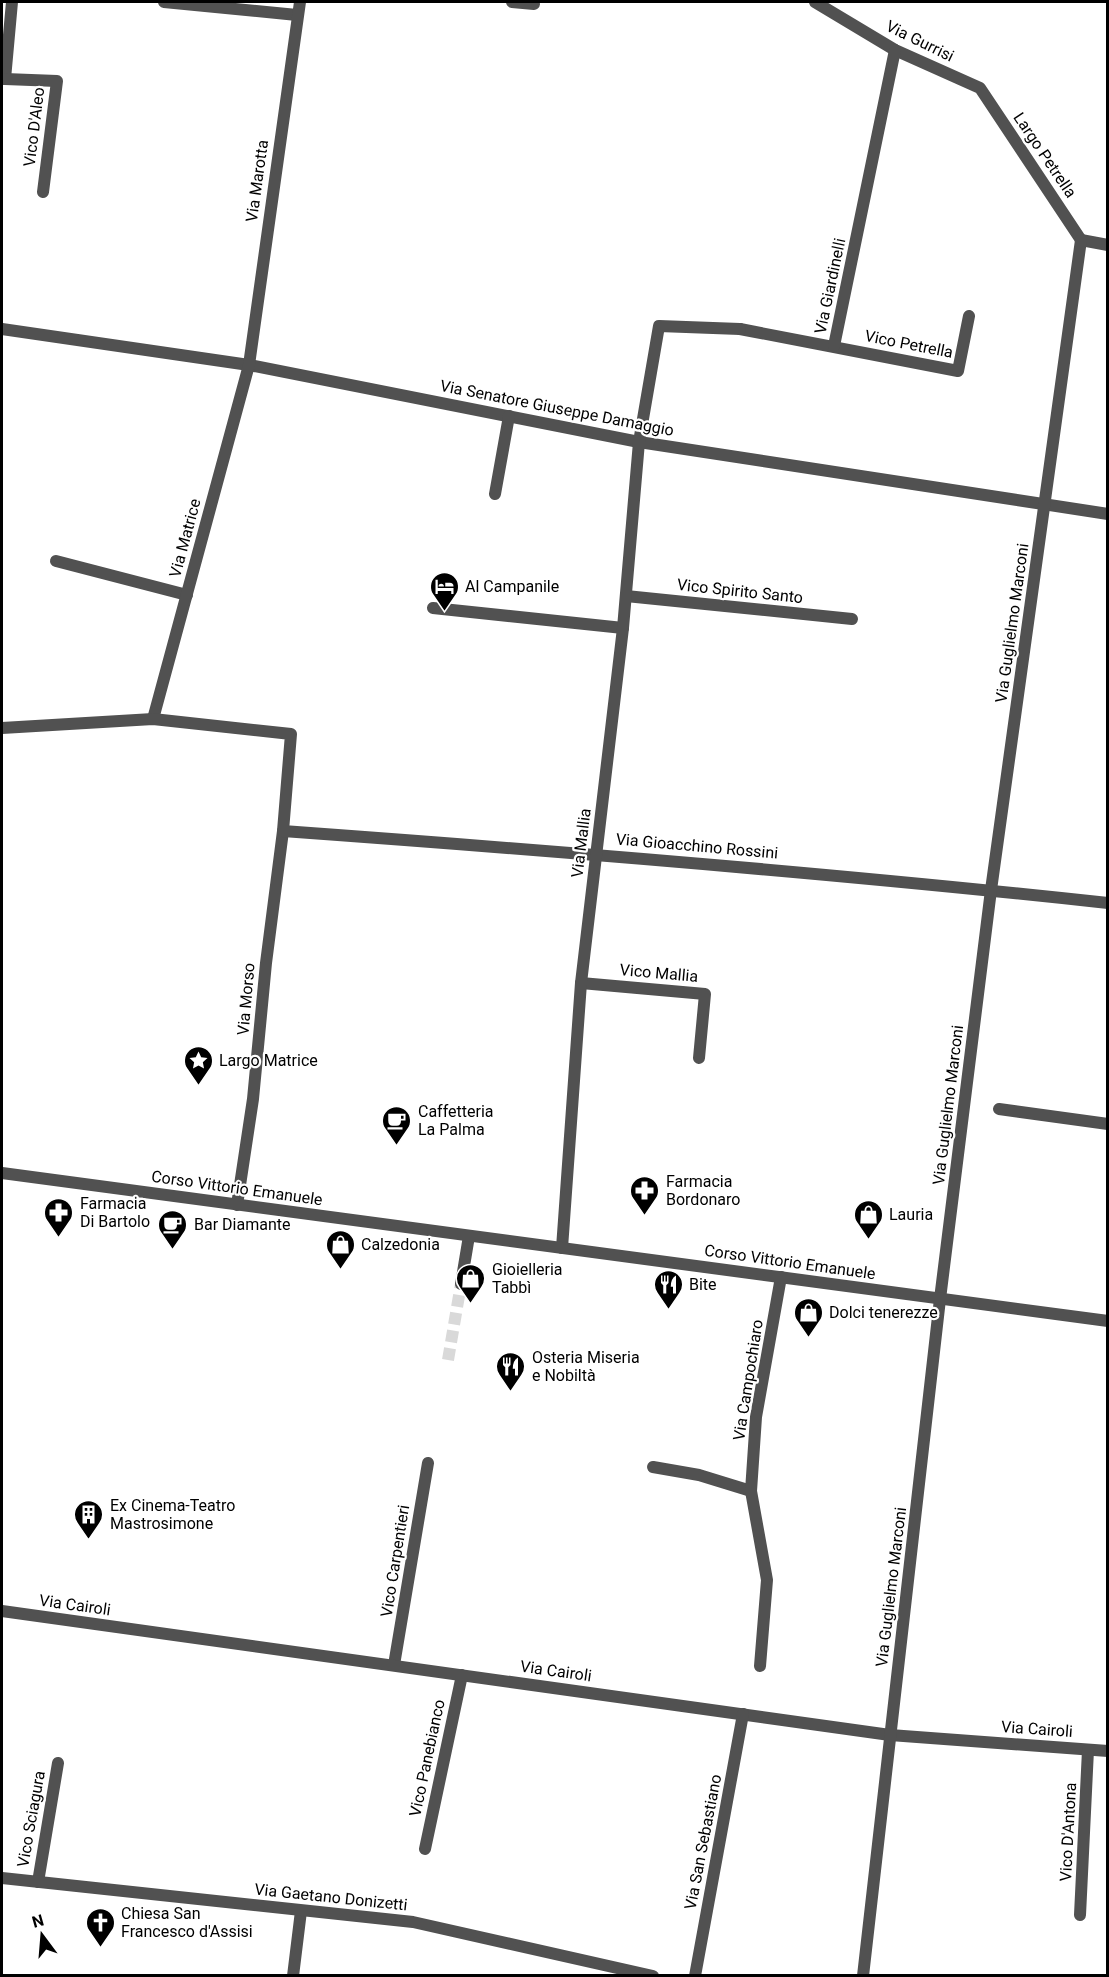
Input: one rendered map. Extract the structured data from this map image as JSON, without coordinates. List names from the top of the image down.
{
  "streets": {
    "street": [
      "Via Gurrisi",
      "Vico D'Aleo",
      "Largo Petrella",
      "Via Marotta",
      "Via Giardinelli",
      "Vico Petrella",
      "Via Senatore Giuseppe Damaggio",
      "Via Matrice",
      "Vico Spirito Santo",
      "Via Guglielmo Marconi",
      "Via Mallia",
      "Via Gioacchino Rossini",
      "Vico Mallia",
      "Via Morso",
      "Corso Vittorio Emanuele",
      "Via Campochiaro",
      "Vico Carpentieri",
      "Via Cairoli",
      "Vico Panebianco",
      "Vico Sciagura",
      "Vico D'Antona",
      "Via San Sebastiano",
      "Via Gaetano Donizetti"
    ]
  },
  "crossings": [
    ["Via Gurrisi", "Largo Petrella"],
    ["Via Gurrisi", "Via Giardinelli"],
    ["Largo Petrella", "Via Guglielmo Marconi"],
    ["Via Marotta", "Via Senatore Giuseppe Damaggio"],
    ["Via Marotta", "Via Matrice"],
    ["Via Giardinelli", "Vico Petrella"],
    ["Via Giardinelli", "Via Senatore Giuseppe Damaggio"],
    ["Via Giardinelli", "Via Mallia"],
    ["Via Senatore Giuseppe Damaggio", "Via Matrice"],
    ["Via Senatore Giuseppe Damaggio", "Via Guglielmo Marconi"],
    ["Via Senatore Giuseppe Damaggio", "Via Mallia"],
    ["Vico Spirito Santo", "Via Mallia"],
    ["Via Guglielmo Marconi", "Via Gioacchino Rossini"],
    ["Via Guglielmo Marconi", "Corso Vittorio Emanuele"],
    ["Via Guglielmo Marconi", "Via Cairoli"],
    ["Via Mallia", "Via Gioacchino Rossini"],
    ["Via Mallia", "Vico Mallia"],
    ["Via Mallia", "Corso Vittorio Emanuele"],
    ["Via Gioacchino Rossini", "Via Morso"],
    ["Via Morso", "Corso Vittorio Emanuele"],
    ["Corso Vittorio Emanuele", "Via Campochiaro"],
    ["Vico Carpentieri", "Via Cairoli"],
    ["Via Cairoli", "Vico Panebianco"],
    ["Via Cairoli", "Vico D'Antona"],
    ["Via Cairoli", "Via San Sebastiano"],
    ["Vico Sciagura", "Via Gaetano Donizetti"]
  ],
  "places": {
    "hotel": ["Al Campanile"],
    "place": ["Largo Matrice"],
    "cafe": ["Caffetteria La Palma", "Bar Diamante"],
    "pharmacy": ["Farmacia Bordonaro", "Farmacia Di Bartolo"],
    "shop": [
      "Lauria",
      "Calzedonia",
      "Gioielleria Tabbì",
      "Dolci tenerezze"
    ],
    "restaurant": ["Bite", "Osteria Miseria e Nobiltà"],
    "building": ["Ex Cinema-Teatro Mastrosimone"],
    "church": ["Chiesa San Francesco d'Assisi"]
  },
  "north": "top"
}
